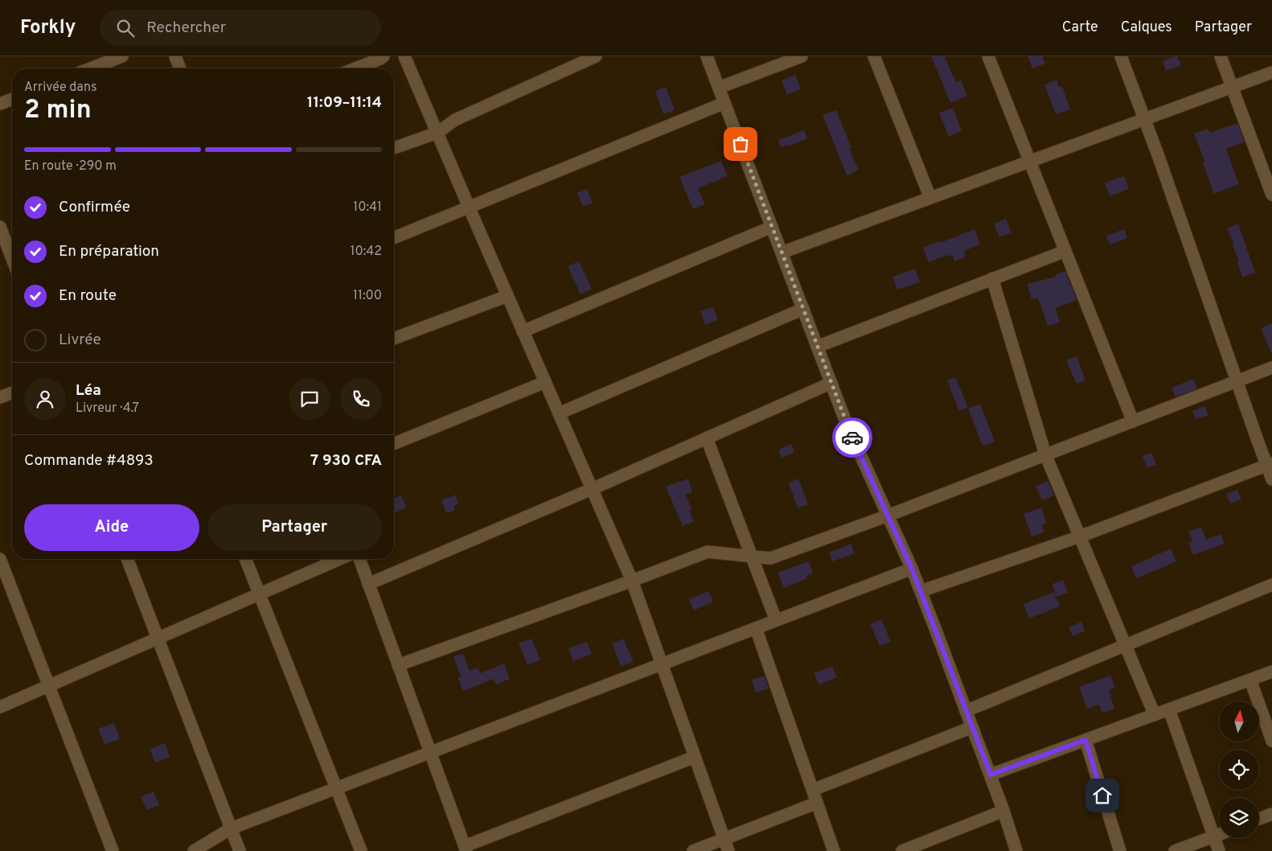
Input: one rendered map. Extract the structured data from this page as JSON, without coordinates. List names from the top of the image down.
{
  "north": "top",
  "page": {
    "header": "Forkly",
    "search": "Rechercher",
    "nav": ["Carte", "Calques", "Partager"],
    "heading": ["2 min", "Arrivée dans", "11:09–11:14"],
    "panel": [
      "Léa",
      "Livreur · 4.7",
      "Commande #4893",
      "7 930 CFA"
    ],
    "bar": "En route · 290 m",
    "list": [
      ["Confirmée", "10:41"],
      ["En préparation", "10:42"],
      ["En route", "11:00"],
      "Livrée"
    ],
    "buttons": ["Aide", "Partager"]
  }
}
